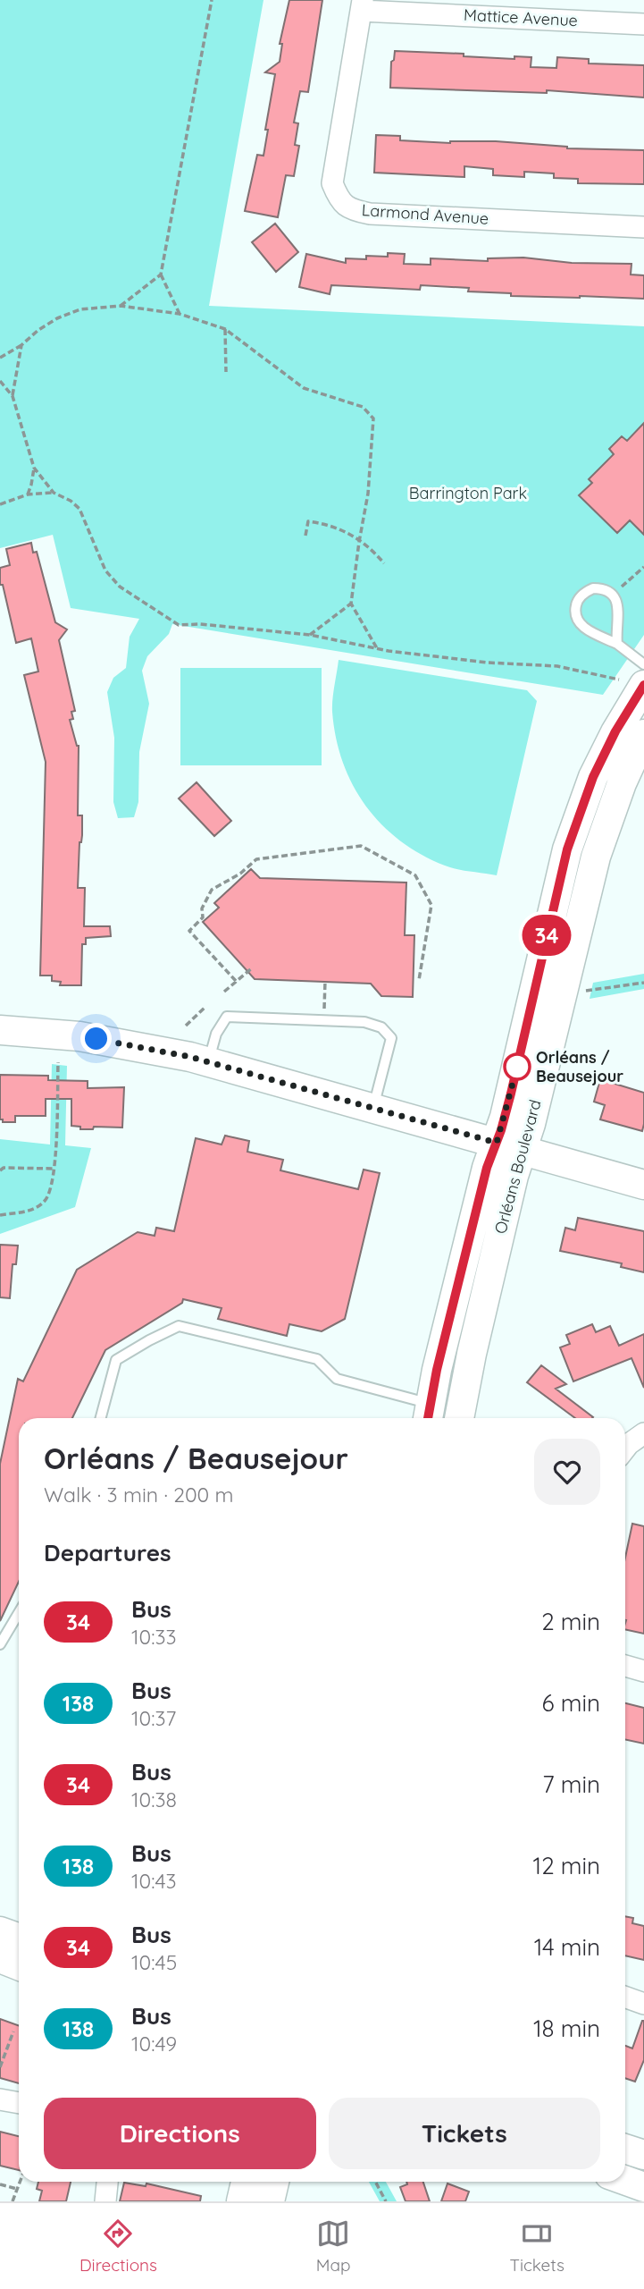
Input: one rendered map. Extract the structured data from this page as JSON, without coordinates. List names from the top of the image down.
{
  "streets": {
    "main road": ["Orléans Boulevard"],
    "street": ["Mattice Avenue", "Larmond Avenue"]
  },
  "crossings": [
    ["Mattice Avenue", "Larmond Avenue"]
  ],
  "parks": ["Barrington Park"],
  "places": ["Orléans / Beausejour"],
  "lines": ["bus line 34"],
  "page": {
    "on_map": "34",
    "heading": [
      ["Orléans / Beausejour", "Walk · 3 min · 200 m"],
      "Departures"
    ],
    "list": [
      {
        "mark": "34",
        "name": "Bus",
        "note": "10:33",
        "value": "2 min"
      },
      {
        "mark": "138",
        "name": "Bus",
        "note": "10:37",
        "value": "6 min"
      },
      {
        "mark": "34",
        "name": "Bus",
        "note": "10:38",
        "value": "7 min"
      },
      {
        "mark": "138",
        "name": "Bus",
        "note": "10:43",
        "value": "12 min"
      },
      {
        "mark": "34",
        "name": "Bus",
        "note": "10:45",
        "value": "14 min"
      },
      {
        "mark": "138",
        "name": "Bus",
        "note": "10:49",
        "value": "18 min"
      }
    ],
    "buttons": ["Directions", "Tickets"],
    "tabs": ["Directions", "Map", "Tickets"]
  }
}
